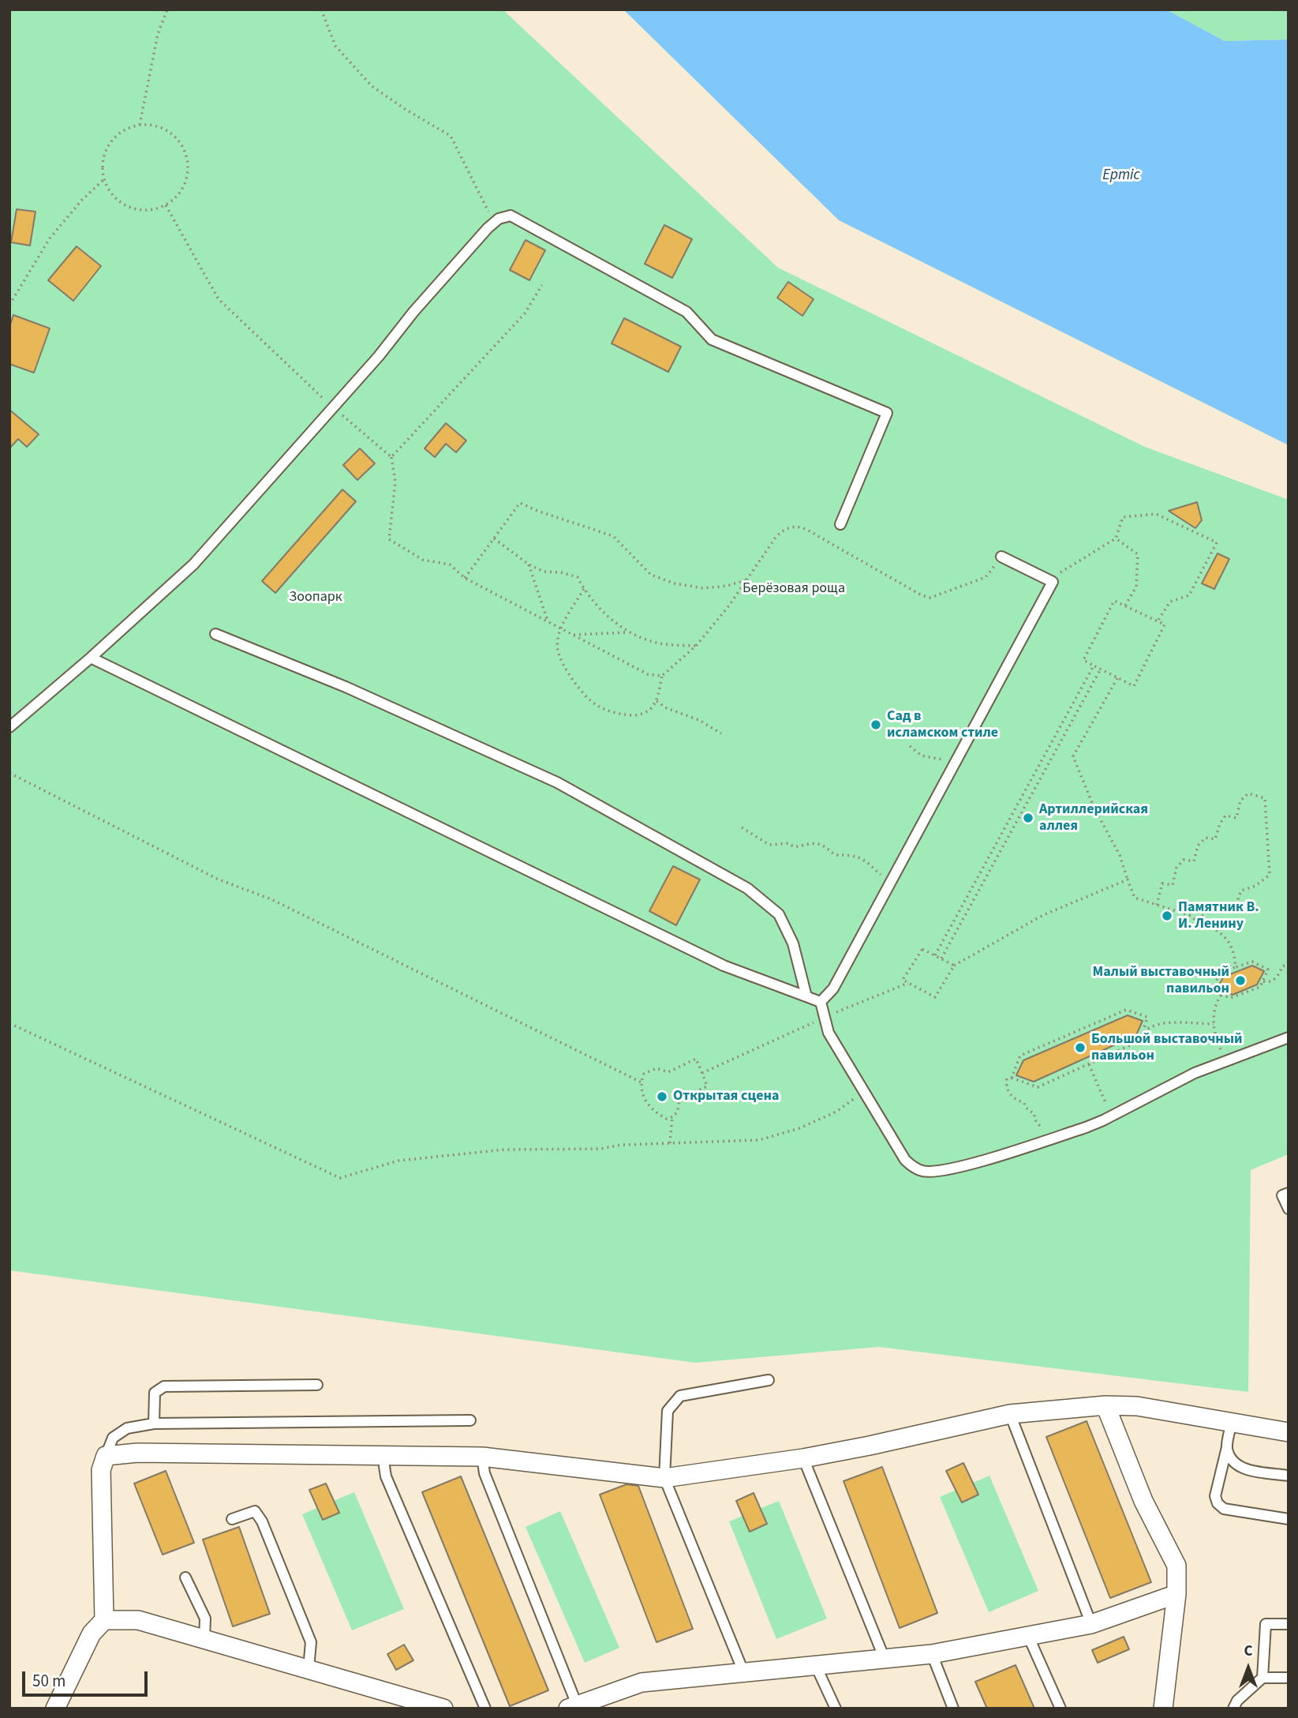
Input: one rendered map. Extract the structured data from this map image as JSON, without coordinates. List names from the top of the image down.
{
  "water": ["Ертіс"],
  "parks": ["Берёзовая роща", "Зоопарк"],
  "places": [
    "Сад в исламском стиле",
    "Артиллерийская аллея",
    "Памятник В. И. Ленину",
    "Малый выставочный павильон",
    "Большой выставочный павильон",
    "Открытая сцена"
  ],
  "scale_bar": "50 m",
  "north": "top"
}
